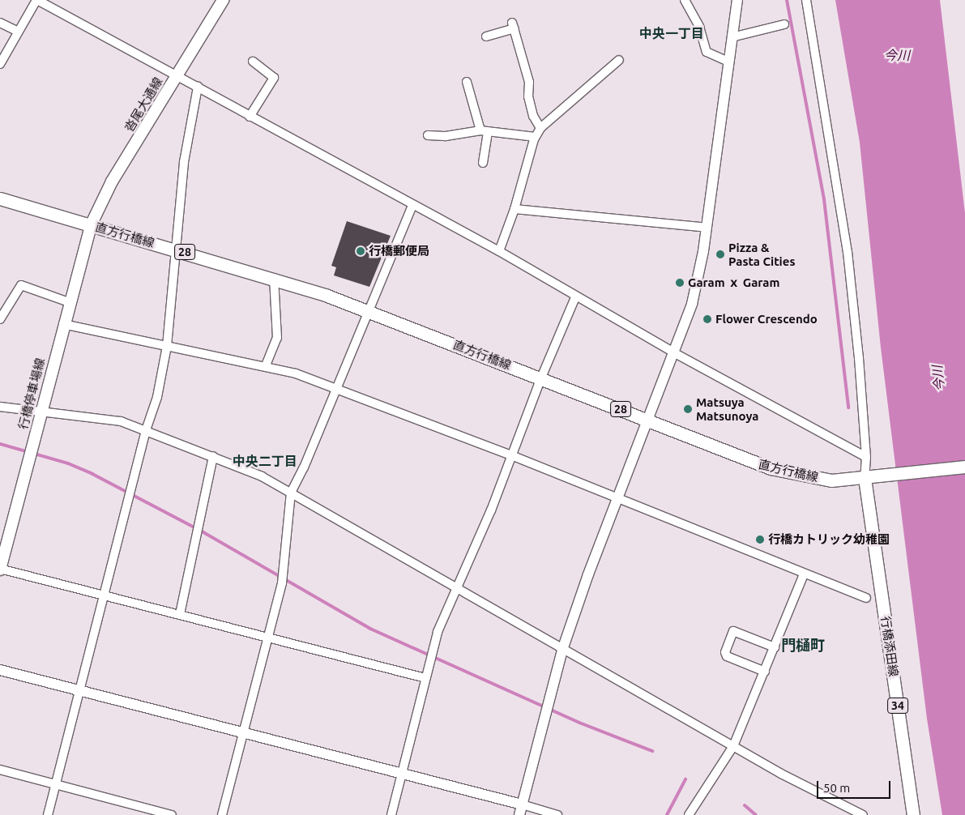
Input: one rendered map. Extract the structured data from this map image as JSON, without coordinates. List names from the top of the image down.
{
  "streets": {
    "main road": [
      "沓尾大通線",
      "直方行橋線",
      "28",
      "行橋停車場線",
      "行橋添田線",
      "34"
    ]
  },
  "crossings": [
    ["沓尾大通線", "直方行橋線"],
    ["沓尾大通線", "行橋停車場線"],
    ["直方行橋線", "行橋停車場線"],
    ["直方行橋線", "行橋添田線"]
  ],
  "districts": ["中央一丁目", "中央二丁目", "門樋町"],
  "water": ["今川"],
  "places": [
    "行橋郵便局",
    "Pizza & Pasta Cities",
    "Garam ｘ Garam",
    "Flower Crescendo",
    "Matsuya Matsunoya",
    "行橋カトリック幼稚園"
  ],
  "scale_bar": "50 m"
}
